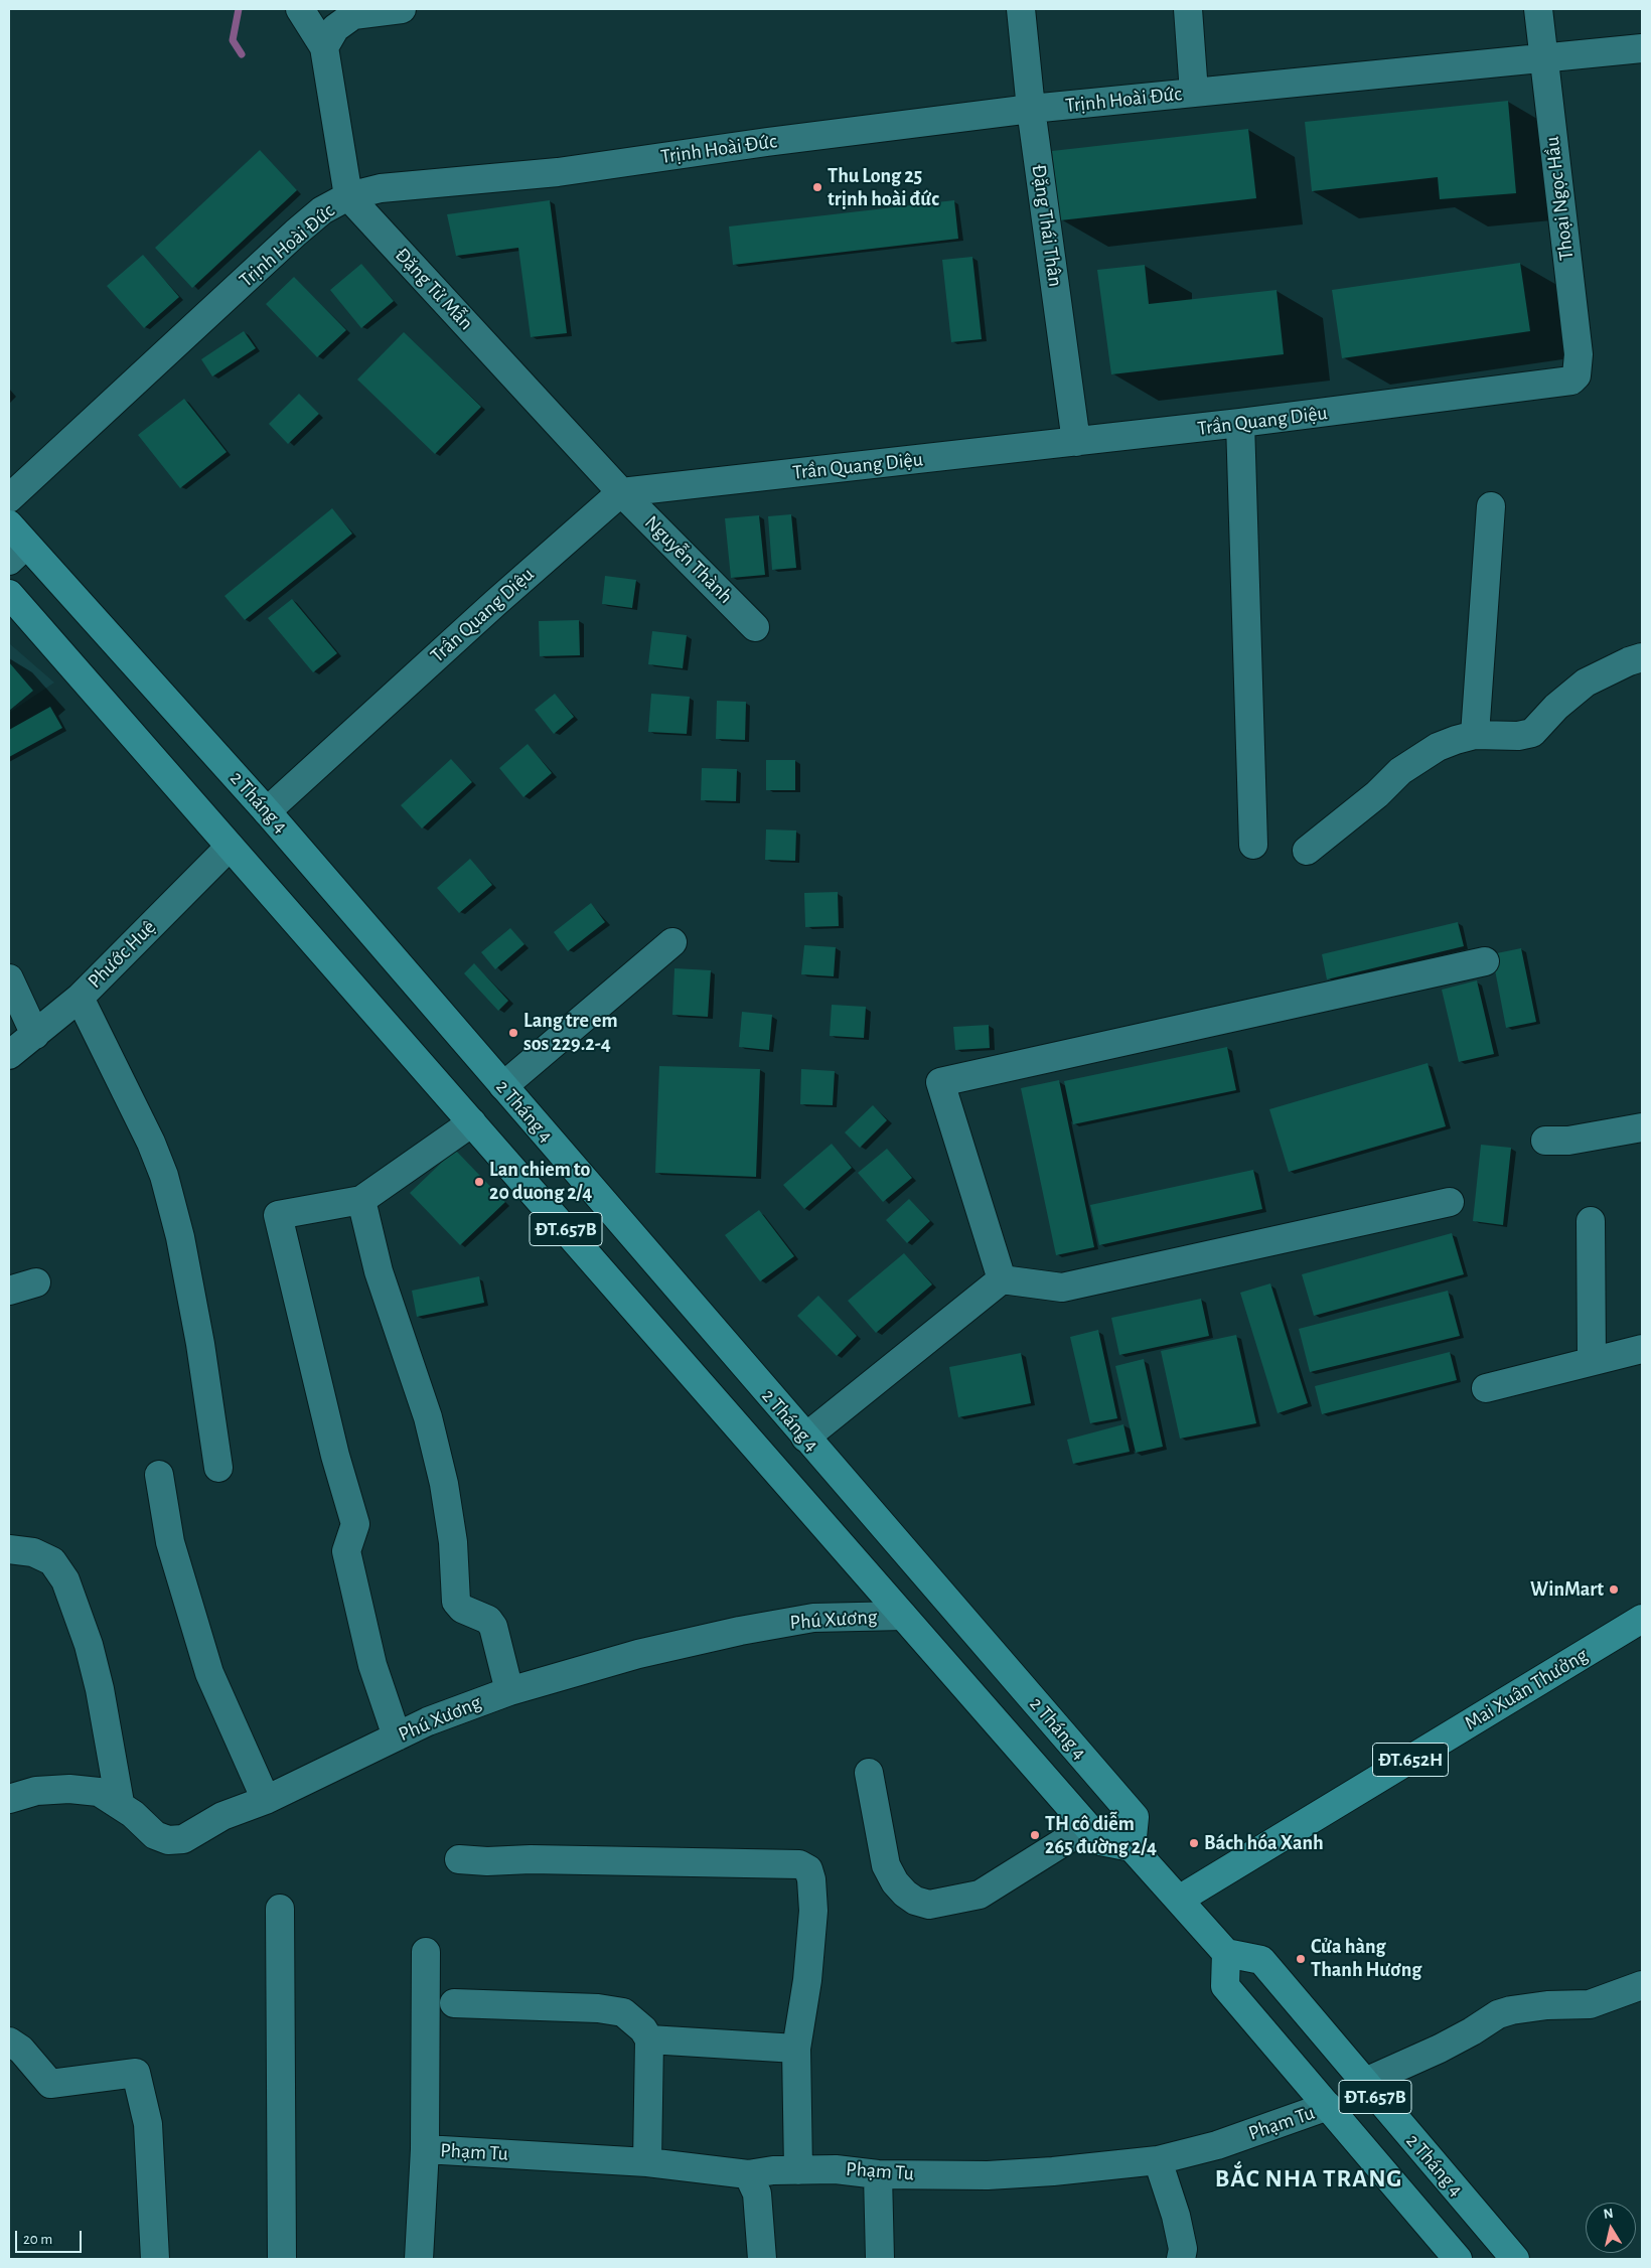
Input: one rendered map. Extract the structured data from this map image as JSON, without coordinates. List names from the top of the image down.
{
  "streets": {
    "main road": [
      "2 Tháng 4",
      "ĐT.657B",
      "Mai Xuân Thưởng",
      "ĐT.652H"
    ],
    "street": [
      "Trịnh Hoài Đức",
      "Thoại Ngọc Hầu",
      "Đặng Thái Thân",
      "Đặng Tử Mẫn",
      "Trần Quang Diệu",
      "Nguyễn Thành",
      "Phước Huệ",
      "Phú Xương",
      "Phạm Tu"
    ]
  },
  "crossings": [
    ["Trịnh Hoài Đức", "Thoại Ngọc Hầu"],
    ["Trịnh Hoài Đức", "Đặng Thái Thân"],
    ["Trịnh Hoài Đức", "Đặng Tử Mẫn"],
    ["Thoại Ngọc Hầu", "Trần Quang Diệu"],
    ["Đặng Thái Thân", "Trần Quang Diệu"],
    ["Đặng Tử Mẫn", "Trần Quang Diệu"],
    ["Đặng Tử Mẫn", "Nguyễn Thành"],
    ["Trần Quang Diệu", "Nguyễn Thành"],
    ["Trần Quang Diệu", "2 Tháng 4"],
    ["2 Tháng 4", "ĐT.657B"],
    ["Phước Huệ", "ĐT.657B"],
    ["ĐT.657B", "Phú Xương"],
    ["ĐT.657B", "Phạm Tu"]
  ],
  "districts": ["BẮC NHA TRANG"],
  "places": [
    "Thu Long 25 trịnh hoài đức",
    "Lang tre em sos 229.2-4",
    "Lan chiem to 20 duong 2/4",
    "WinMart",
    "TH cô diễm 265 đường 2/4",
    "Bách hóa Xanh",
    "Cửa hàng Thanh Hương"
  ],
  "scale_bar": "20 m",
  "north": "top"
}
